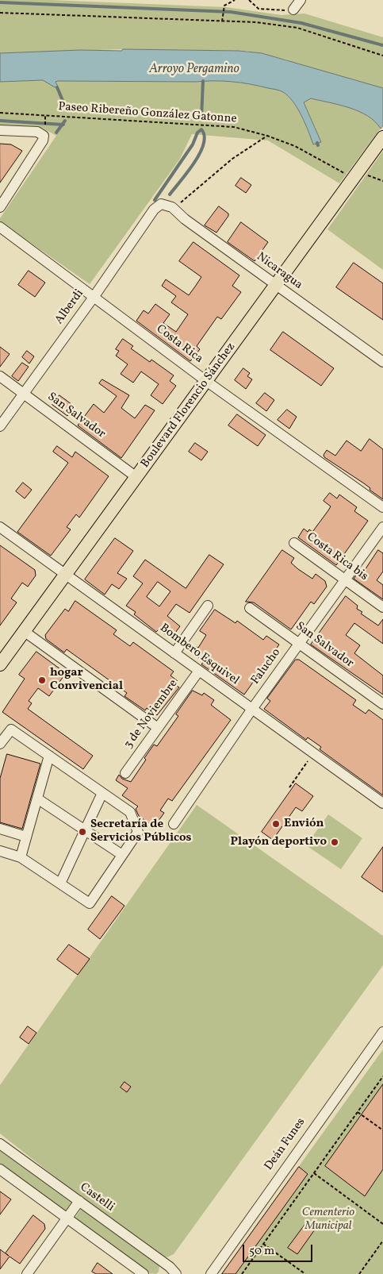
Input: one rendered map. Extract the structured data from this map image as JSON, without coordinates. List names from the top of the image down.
{
  "streets": {
    "main road": ["Boulevard Florencio Sánchez"],
    "street": [
      "Nicaragua",
      "Alberdi",
      "Costa Rica",
      "San Salvador",
      "Costa Rica bis",
      "Bombero Esquivel",
      "Falucho",
      "3 de Noviembre",
      "Deán Funes",
      "Castelli"
    ],
    "path": ["Paseo Ribereño González Gatonne"]
  },
  "crossings": [
    ["Paseo Ribereño González Gatonne", "Boulevard Florencio Sánchez"],
    ["Nicaragua", "Alberdi"],
    ["Nicaragua", "Boulevard Florencio Sánchez"],
    ["Alberdi", "Costa Rica"],
    ["Alberdi", "San Salvador"],
    ["Costa Rica", "Boulevard Florencio Sánchez"],
    ["Boulevard Florencio Sánchez", "San Salvador"],
    ["Boulevard Florencio Sánchez", "Bombero Esquivel"],
    ["San Salvador", "Falucho"],
    ["Costa Rica bis", "Falucho"],
    ["Bombero Esquivel", "Falucho"],
    ["Bombero Esquivel", "3 de Noviembre"]
  ],
  "water": ["Arroyo Pergamino"],
  "parks": ["Cementerio Municipal"],
  "places": [
    "hogar Convivencial",
    "Envión",
    "Secretaría de Servicios Públicos",
    "Playón deportivo"
  ],
  "scale_bar": "50 m"
}
